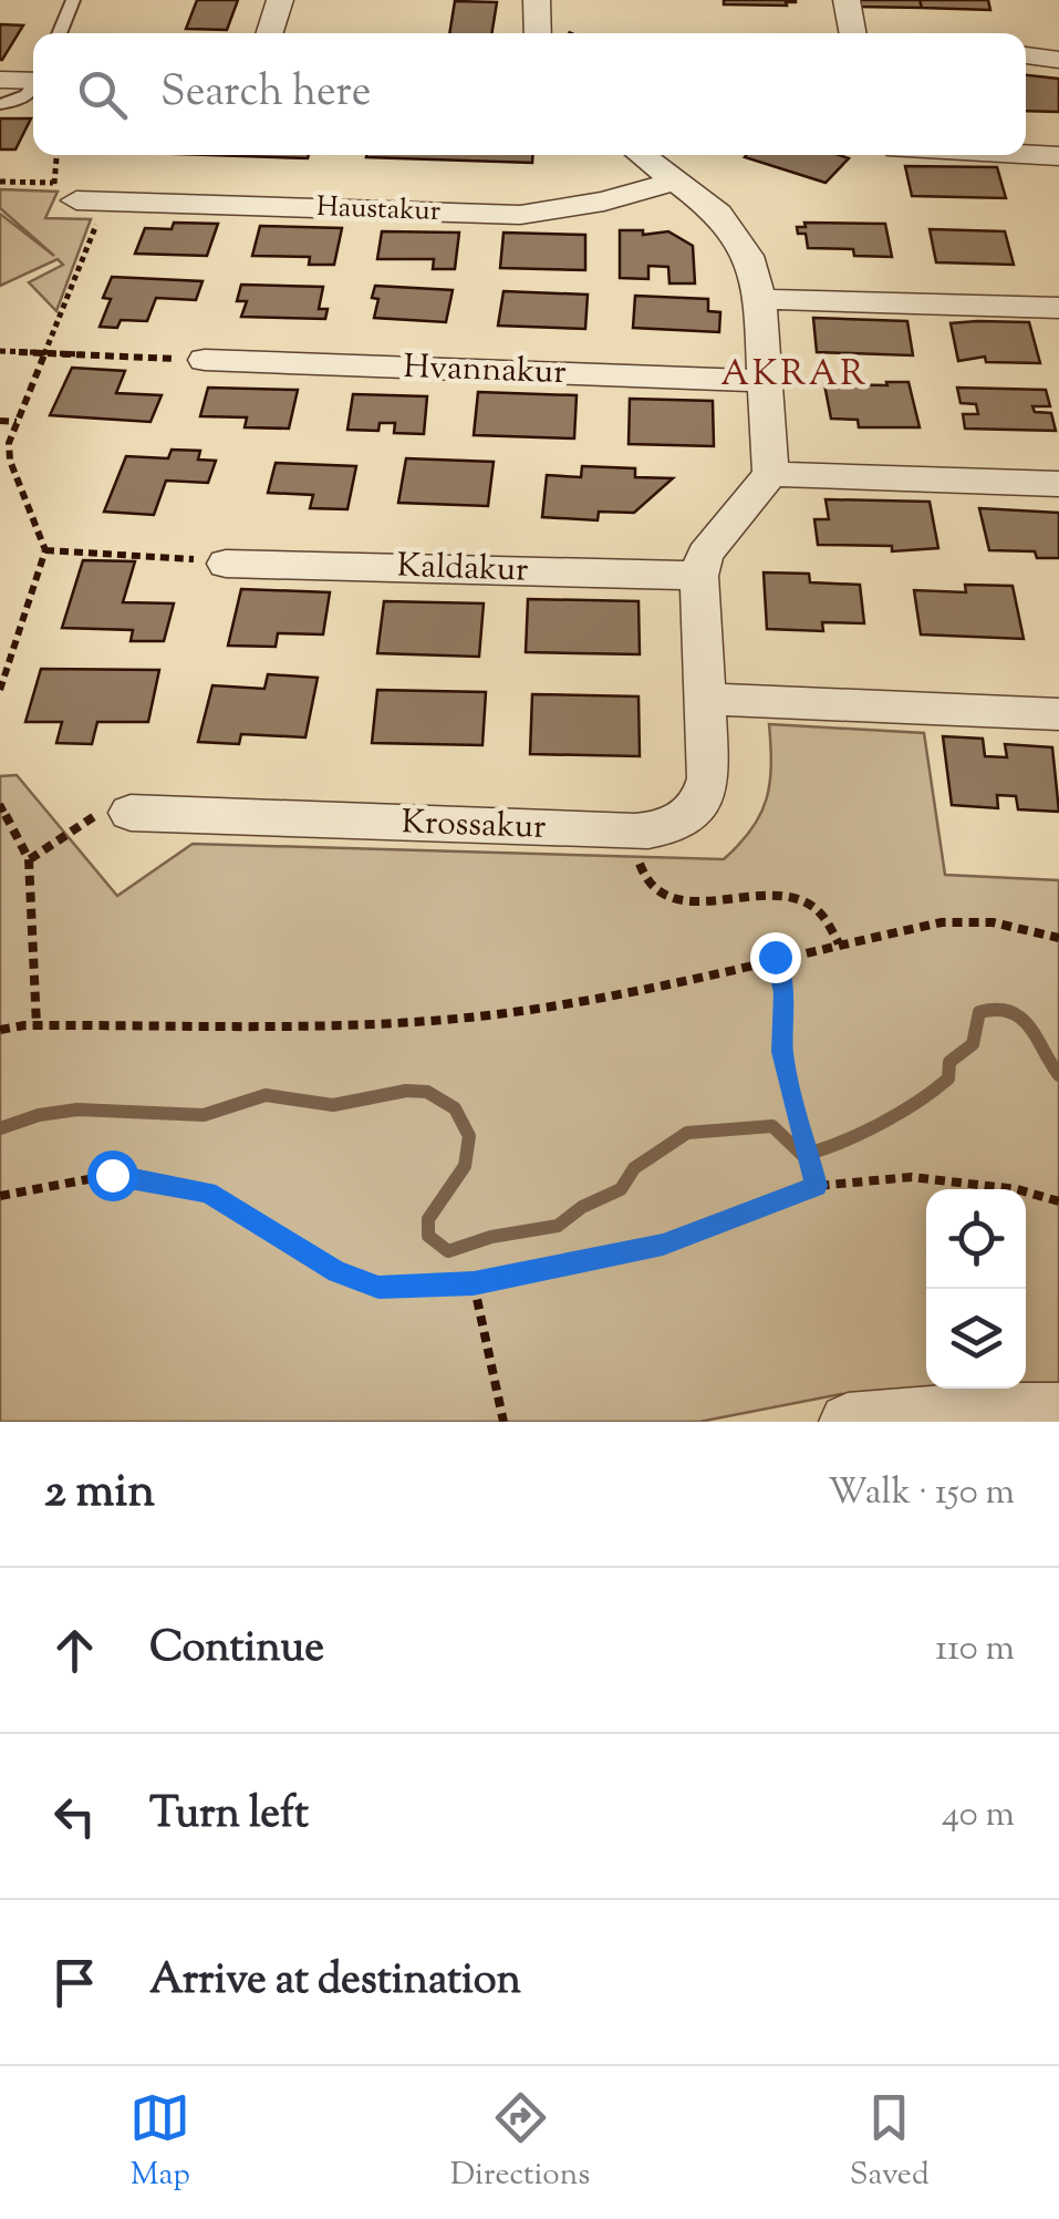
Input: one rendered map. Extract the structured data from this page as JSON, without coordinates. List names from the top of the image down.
{
  "streets": {
    "street": [
      "Haustakur",
      "Hvannakur",
      "Kaldakur",
      "Krossakur"
    ]
  },
  "districts": ["AKRAR"],
  "page": {
    "search": "Search here",
    "heading": ["2 min", "Walk · 150 m"],
    "list": [
      ["Continue", "110 m"],
      ["Turn left", "40 m"],
      "Arrive at destination"
    ],
    "nav": ["Map", "Directions", "Saved"]
  }
}
